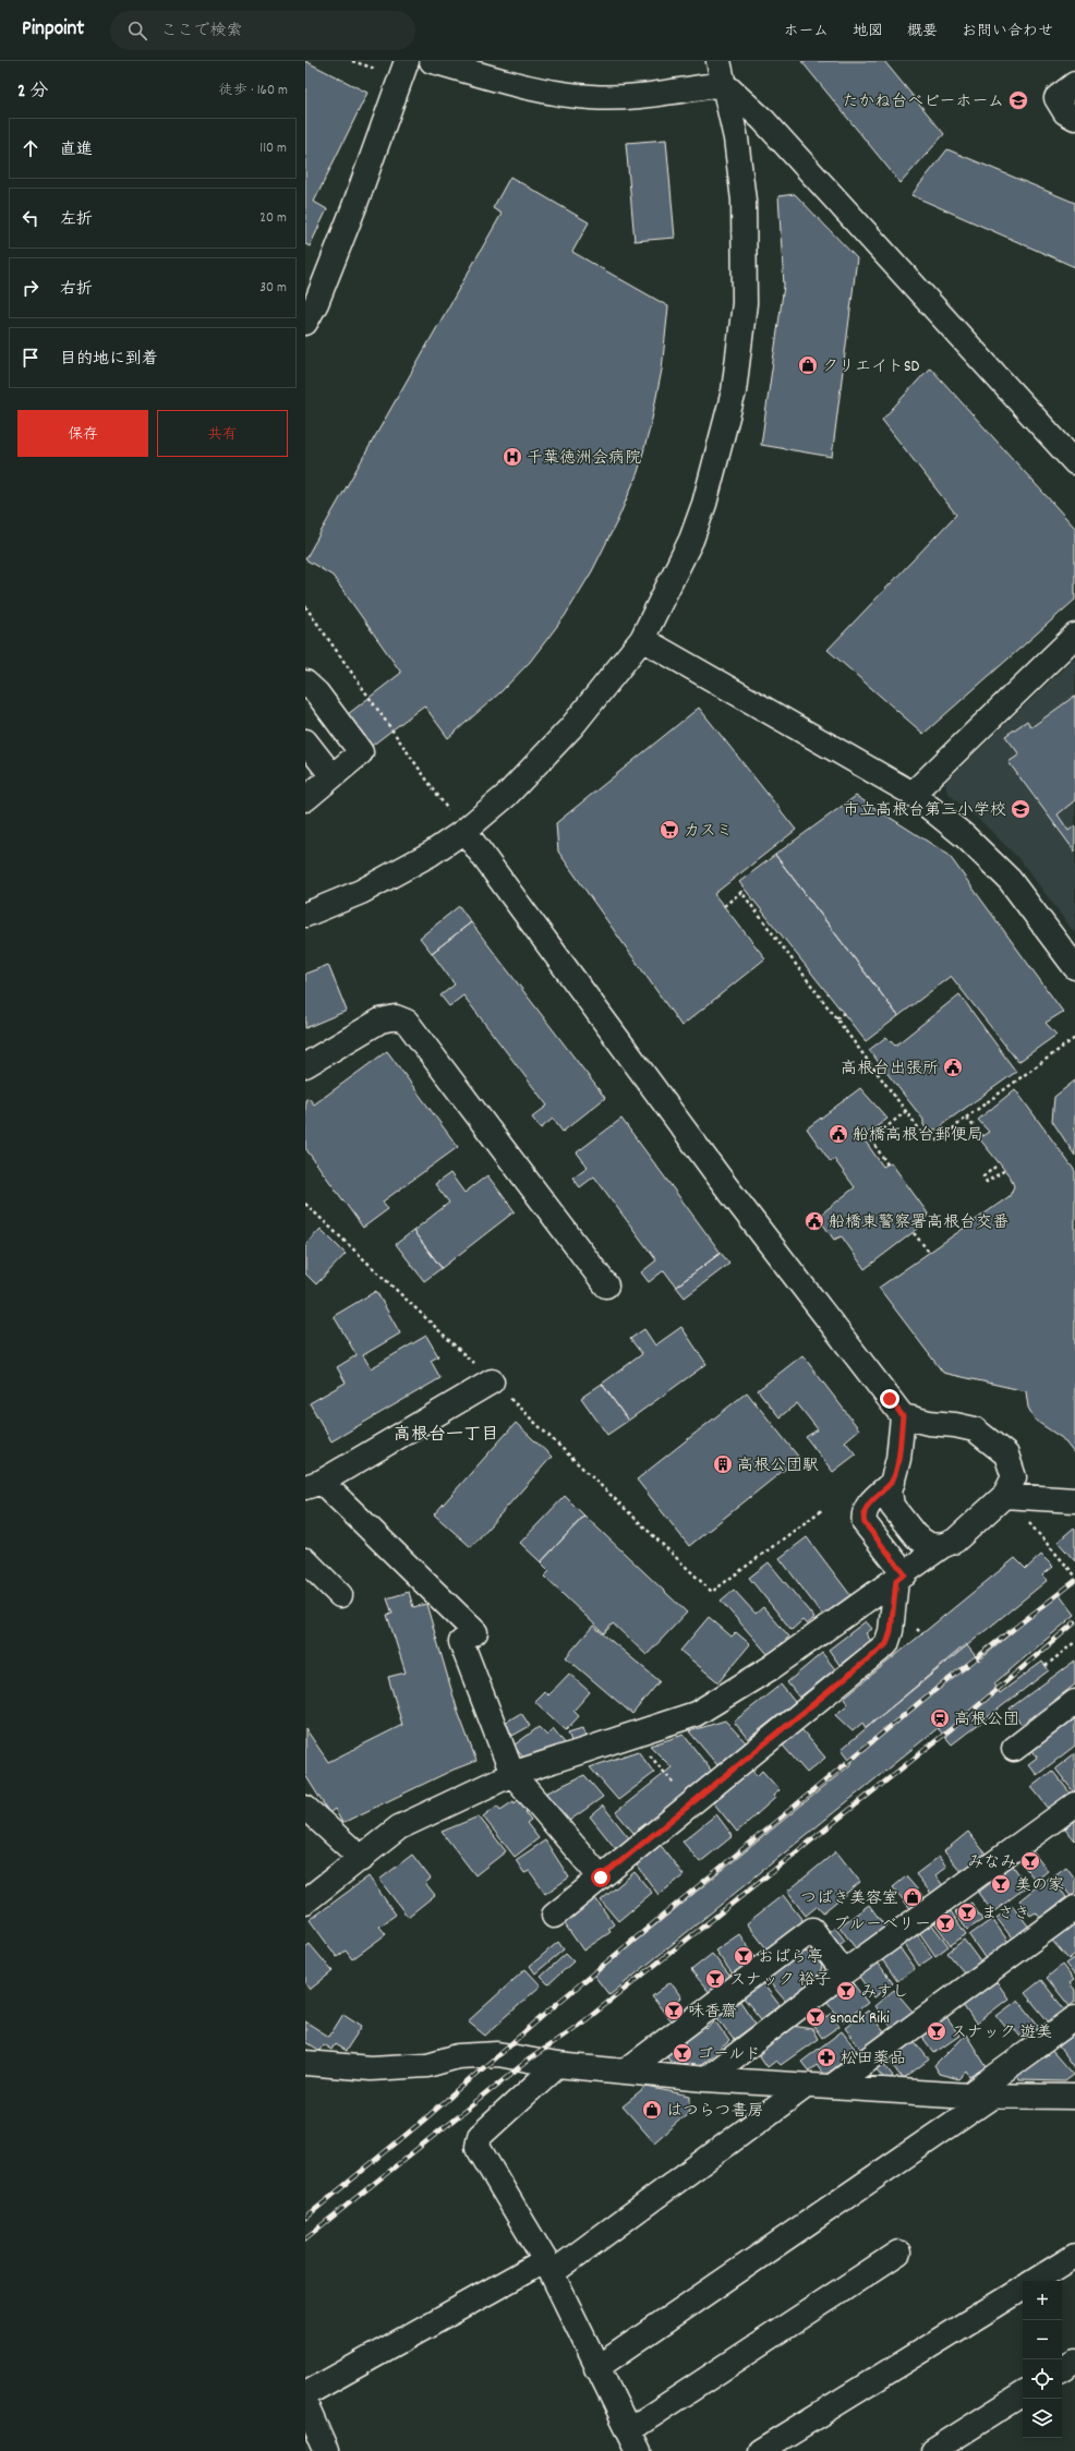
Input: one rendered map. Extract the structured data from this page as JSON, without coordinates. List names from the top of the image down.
{
  "districts": ["高根台一丁目"],
  "places": {
    "school or university": ["たかね台ベビーホーム", "市立高根台第三小学校"],
    "shop": ["クリエイトSD", "つばき美容室", "はつらつ書房"],
    "hospital": ["千葉徳洲会病院"],
    "supermarket": ["カスミ"],
    "public building": ["高根台出張所", "船橋高根台郵便局", "船橋東警察署高根台交番"],
    "building": ["高根公団駅"],
    "station": ["高根公団"],
    "bar": [
      "みなみ",
      "美の家",
      "まさき",
      "ブルーベリー",
      "おばら亭",
      "スナック 裕子",
      "みすし",
      "味香齋",
      "snack Riki",
      "スナック 遊美",
      "ゴールド"
    ],
    "pharmacy": ["松田薬品"]
  },
  "page": {
    "header": "Pinpoint",
    "search": "ここで検索",
    "nav": [
      "ホーム",
      "地図",
      "概要",
      "お問い合わせ"
    ],
    "heading": ["2 分", "徒歩 · 160 m"],
    "list": [
      ["直進", "110 m"],
      ["左折", "20 m"],
      ["右折", "30 m"],
      "目的地に到着"
    ],
    "buttons": ["保存", "共有"],
    "map_buttons": ["+", "−"]
  }
}
